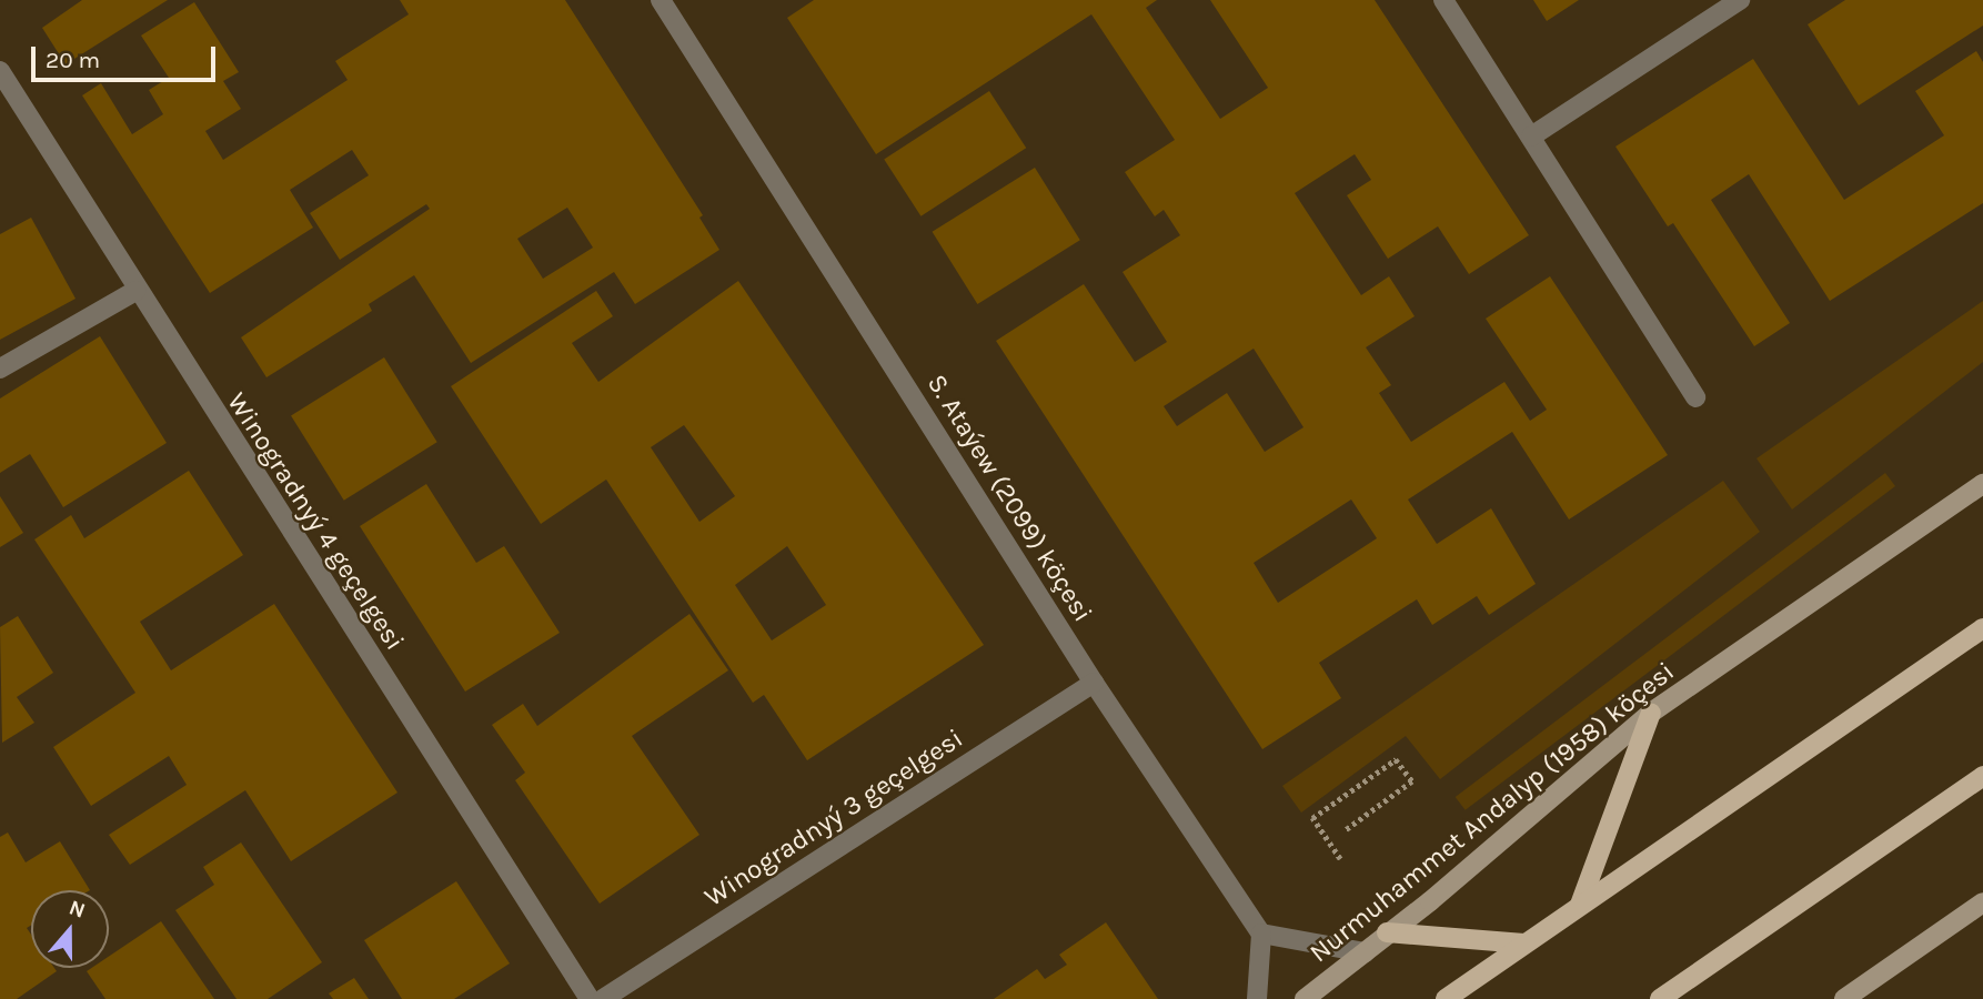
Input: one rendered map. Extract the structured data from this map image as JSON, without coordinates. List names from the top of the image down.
{
  "streets": {
    "street": [
      "S. Ataýew (2099) köçesi",
      "Winogradnyý 4 geçelgesi",
      "Nurmuhammet Andalyp (1958) köçesi",
      "Winogradnyý 3 geçelgesi"
    ]
  },
  "crossings": [
    ["S. Ataýew (2099) köçesi", "Winogradnyý 3 geçelgesi"]
  ],
  "scale_bar": "20 m",
  "north": "top"
}
